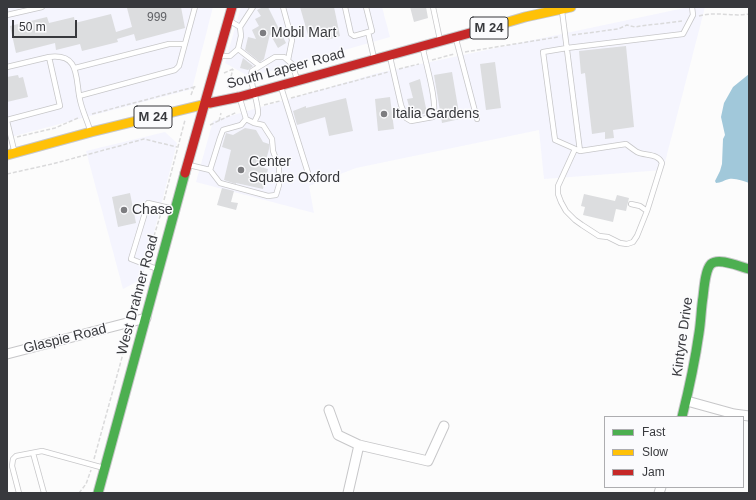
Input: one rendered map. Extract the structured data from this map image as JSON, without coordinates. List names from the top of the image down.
{
  "streets": {
    "street": [
      "M 24",
      "South Lapeer Road",
      "West Drahner Road",
      "Kintyre Drive",
      "Glaspie Road"
    ]
  },
  "crossings": [
    ["South Lapeer Road", "West Drahner Road"],
    ["West Drahner Road", "Glaspie Road"]
  ],
  "places": [
    "Mobil Mart",
    "Italia Gardens",
    "Center Square Oxford",
    "Chase"
  ],
  "house_numbers": ["999"],
  "legend": ["Fast", "Slow", "Jam"],
  "scale_bar": "50 m"
}
